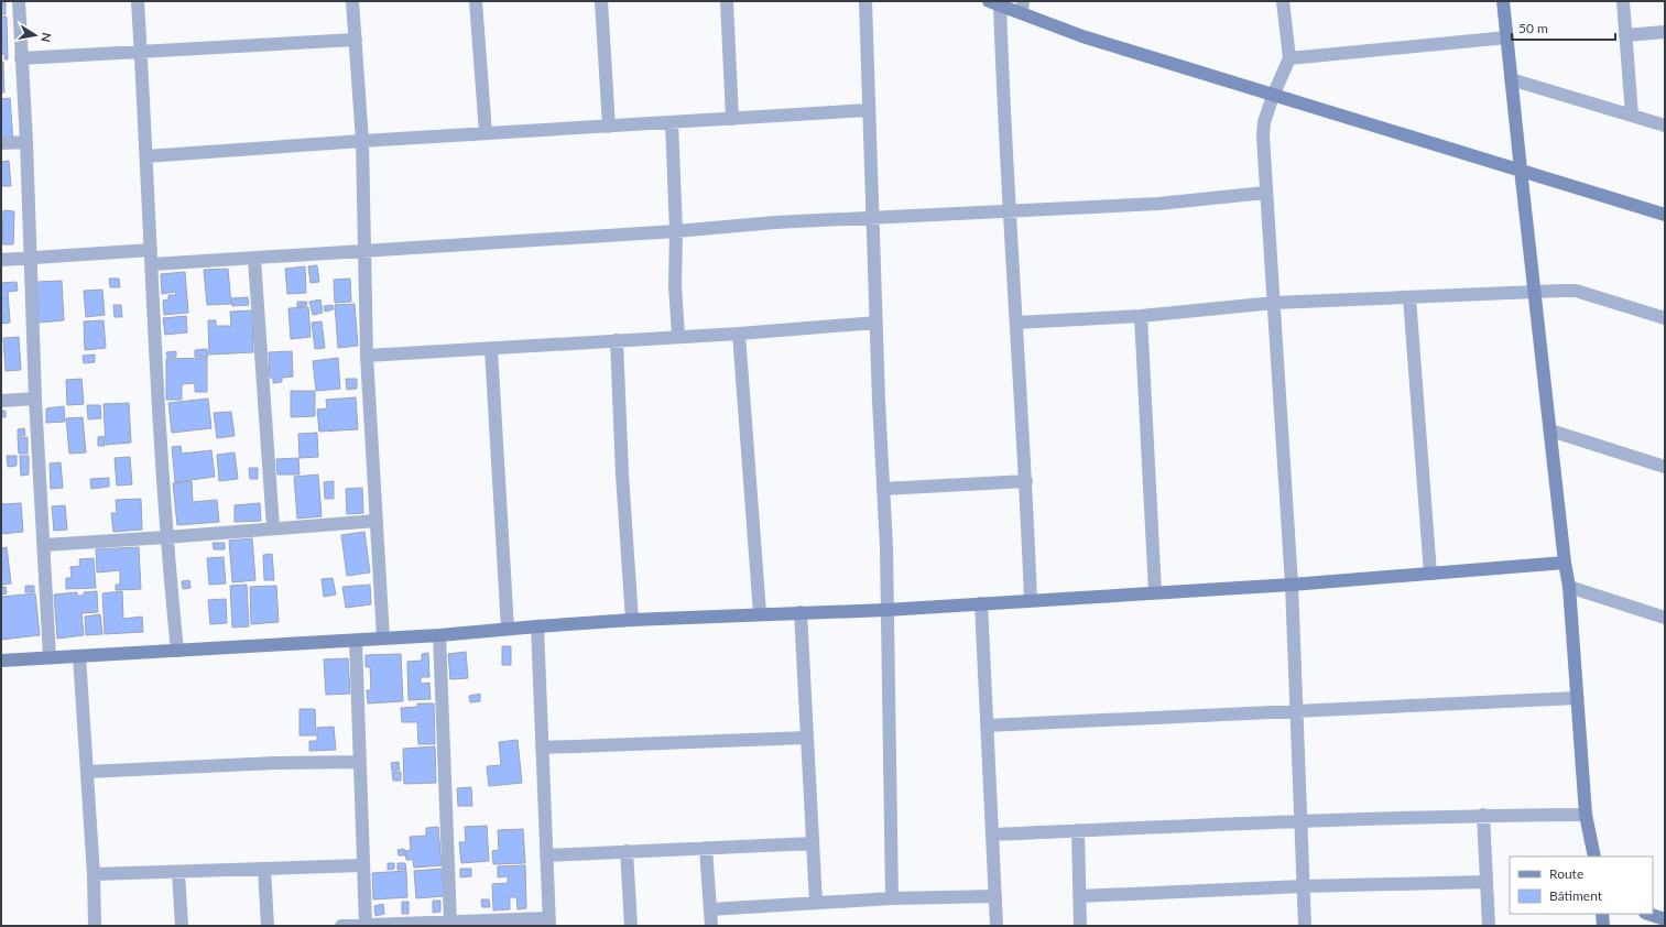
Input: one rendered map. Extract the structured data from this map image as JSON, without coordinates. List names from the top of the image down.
{
  "legend": ["Route", "Bâtiment"],
  "scale_bar": "50 m",
  "north": "right"
}
